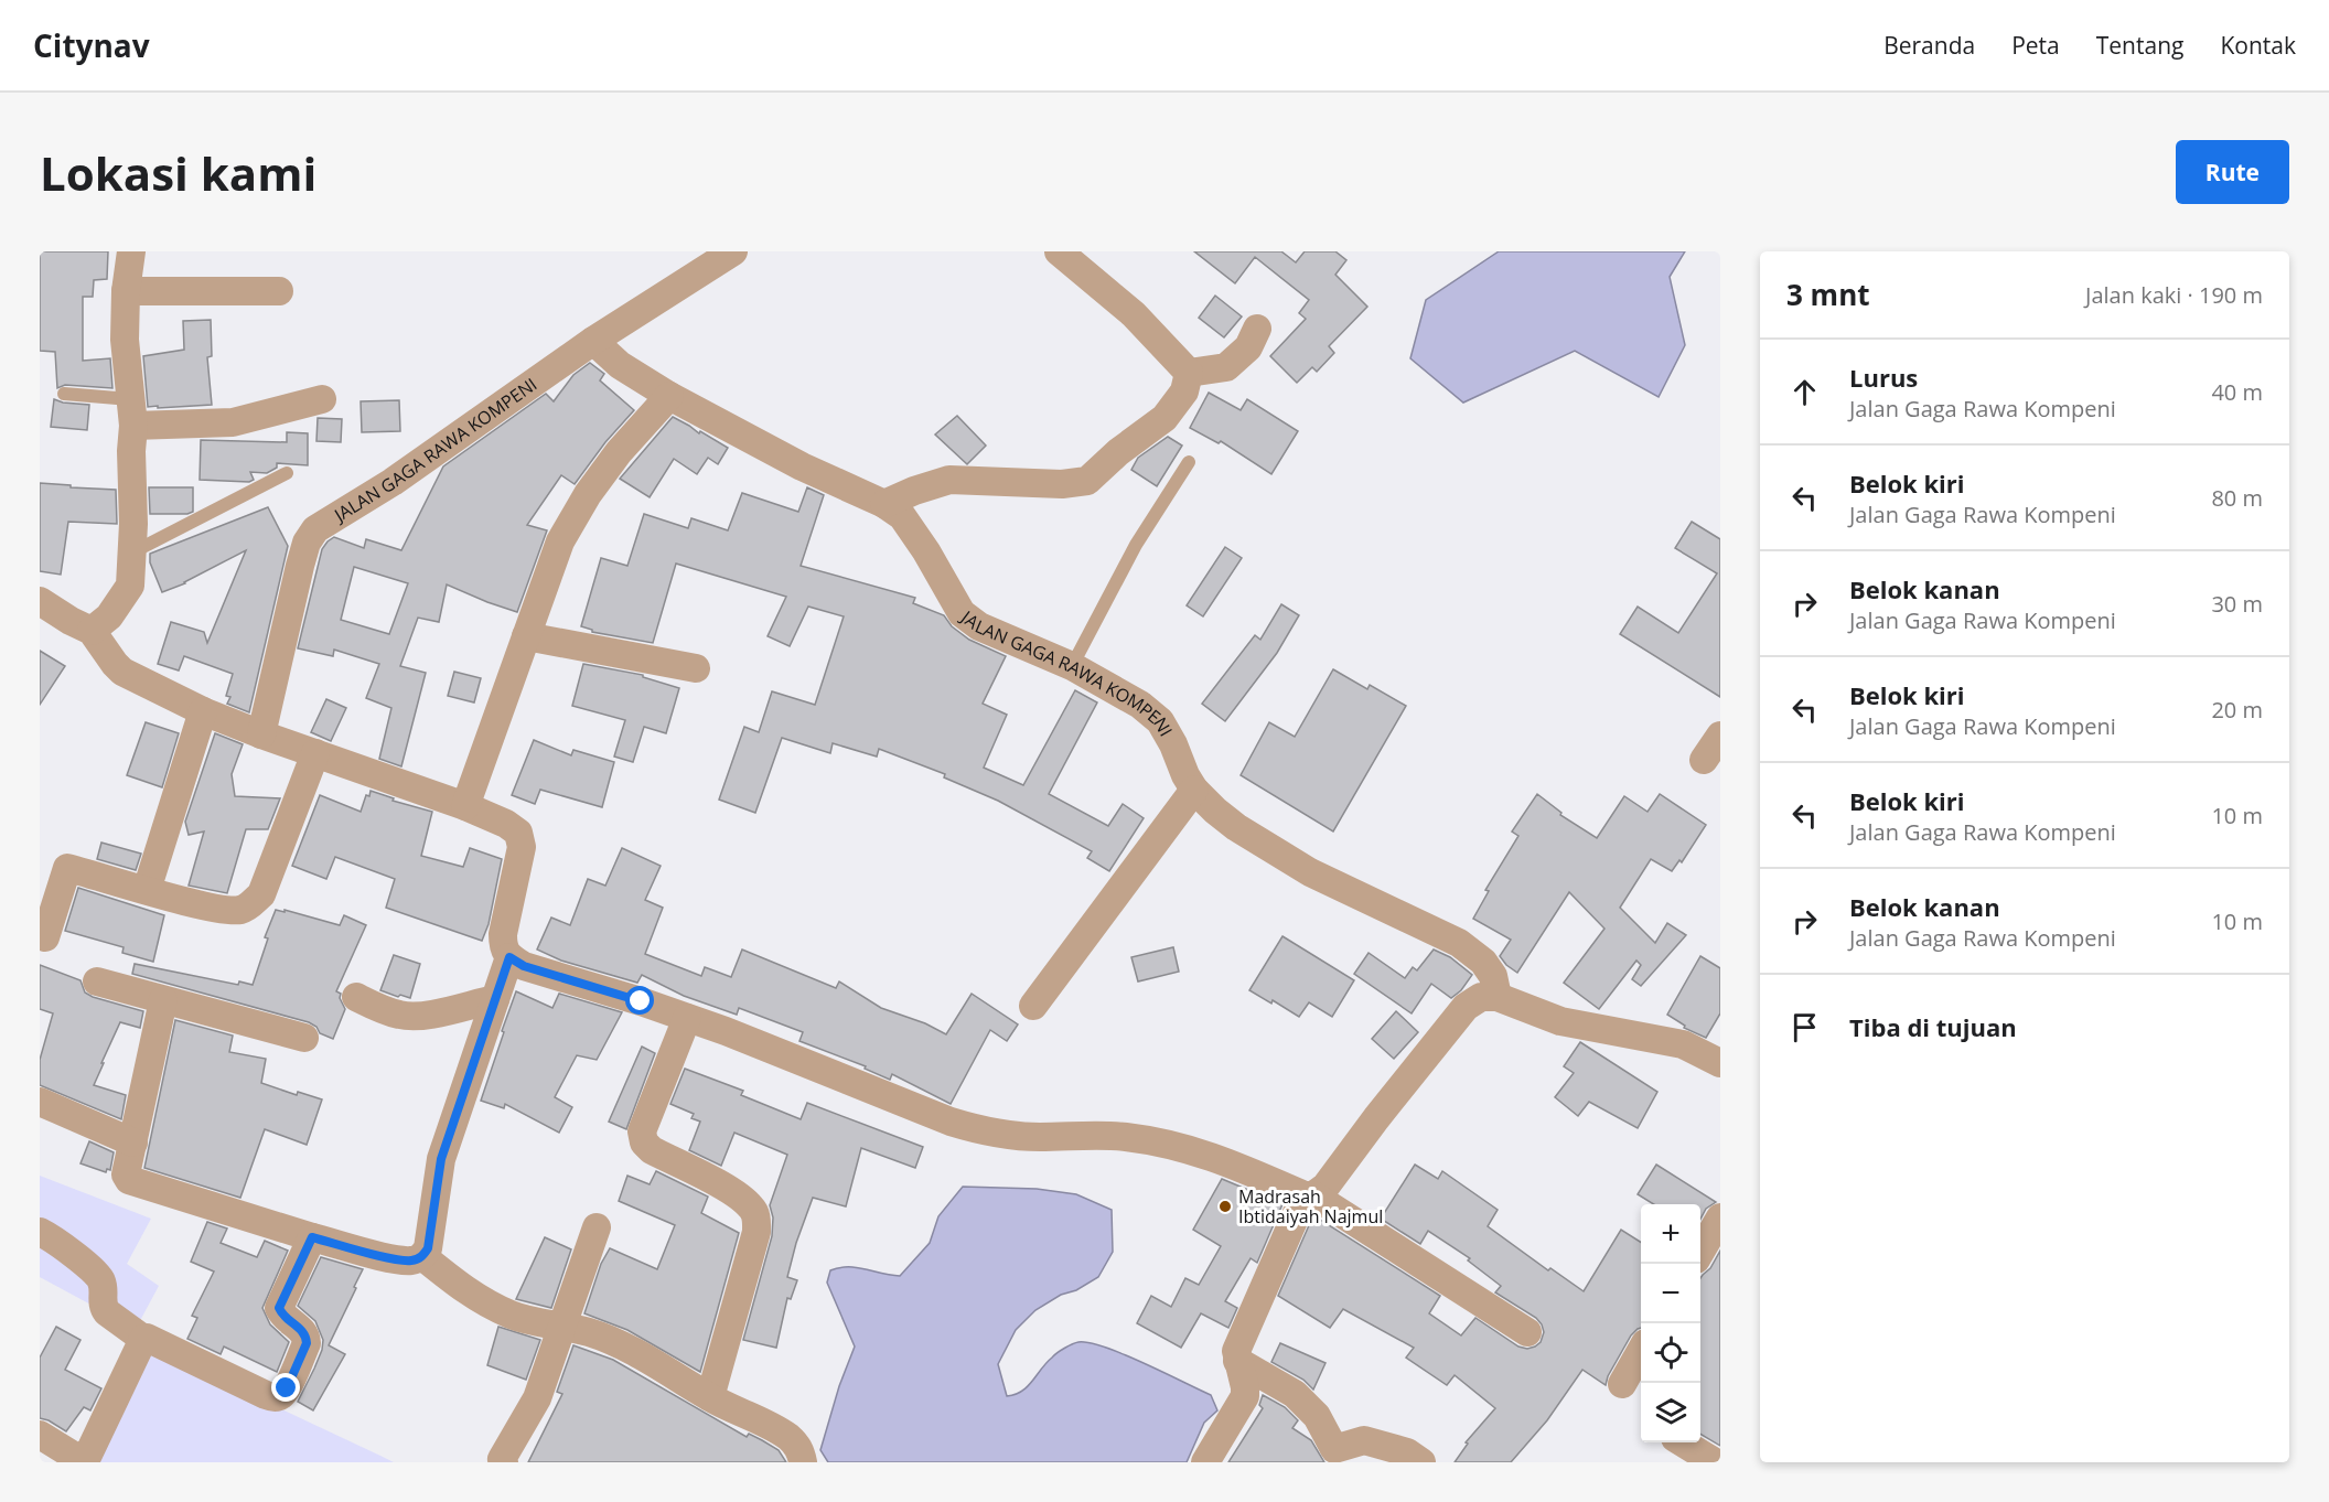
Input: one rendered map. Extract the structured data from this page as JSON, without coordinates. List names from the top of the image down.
{
  "streets": {
    "street": ["JALAN GAGA RAWA KOMPENI"]
  },
  "places": ["Madrasah Ibtidaiyah Najmul"],
  "page": {
    "header": "Citynav",
    "nav": [
      "Beranda",
      "Peta",
      "Tentang",
      "Kontak"
    ],
    "buttons": "Rute",
    "title": "Lokasi kami",
    "heading": ["3 mnt", "Jalan kaki · 190 m"],
    "list": [
      ["Lurus", "Jalan Gaga Rawa Kompeni", "40 m"],
      ["Belok kiri", "Jalan Gaga Rawa Kompeni", "80 m"],
      ["Belok kanan", "Jalan Gaga Rawa Kompeni", "30 m"],
      ["Belok kiri", "Jalan Gaga Rawa Kompeni", "20 m"],
      ["Belok kiri", "Jalan Gaga Rawa Kompeni", "10 m"],
      ["Belok kanan", "Jalan Gaga Rawa Kompeni", "10 m"],
      "Tiba di tujuan"
    ],
    "map_buttons": ["+", "−"]
  }
}
